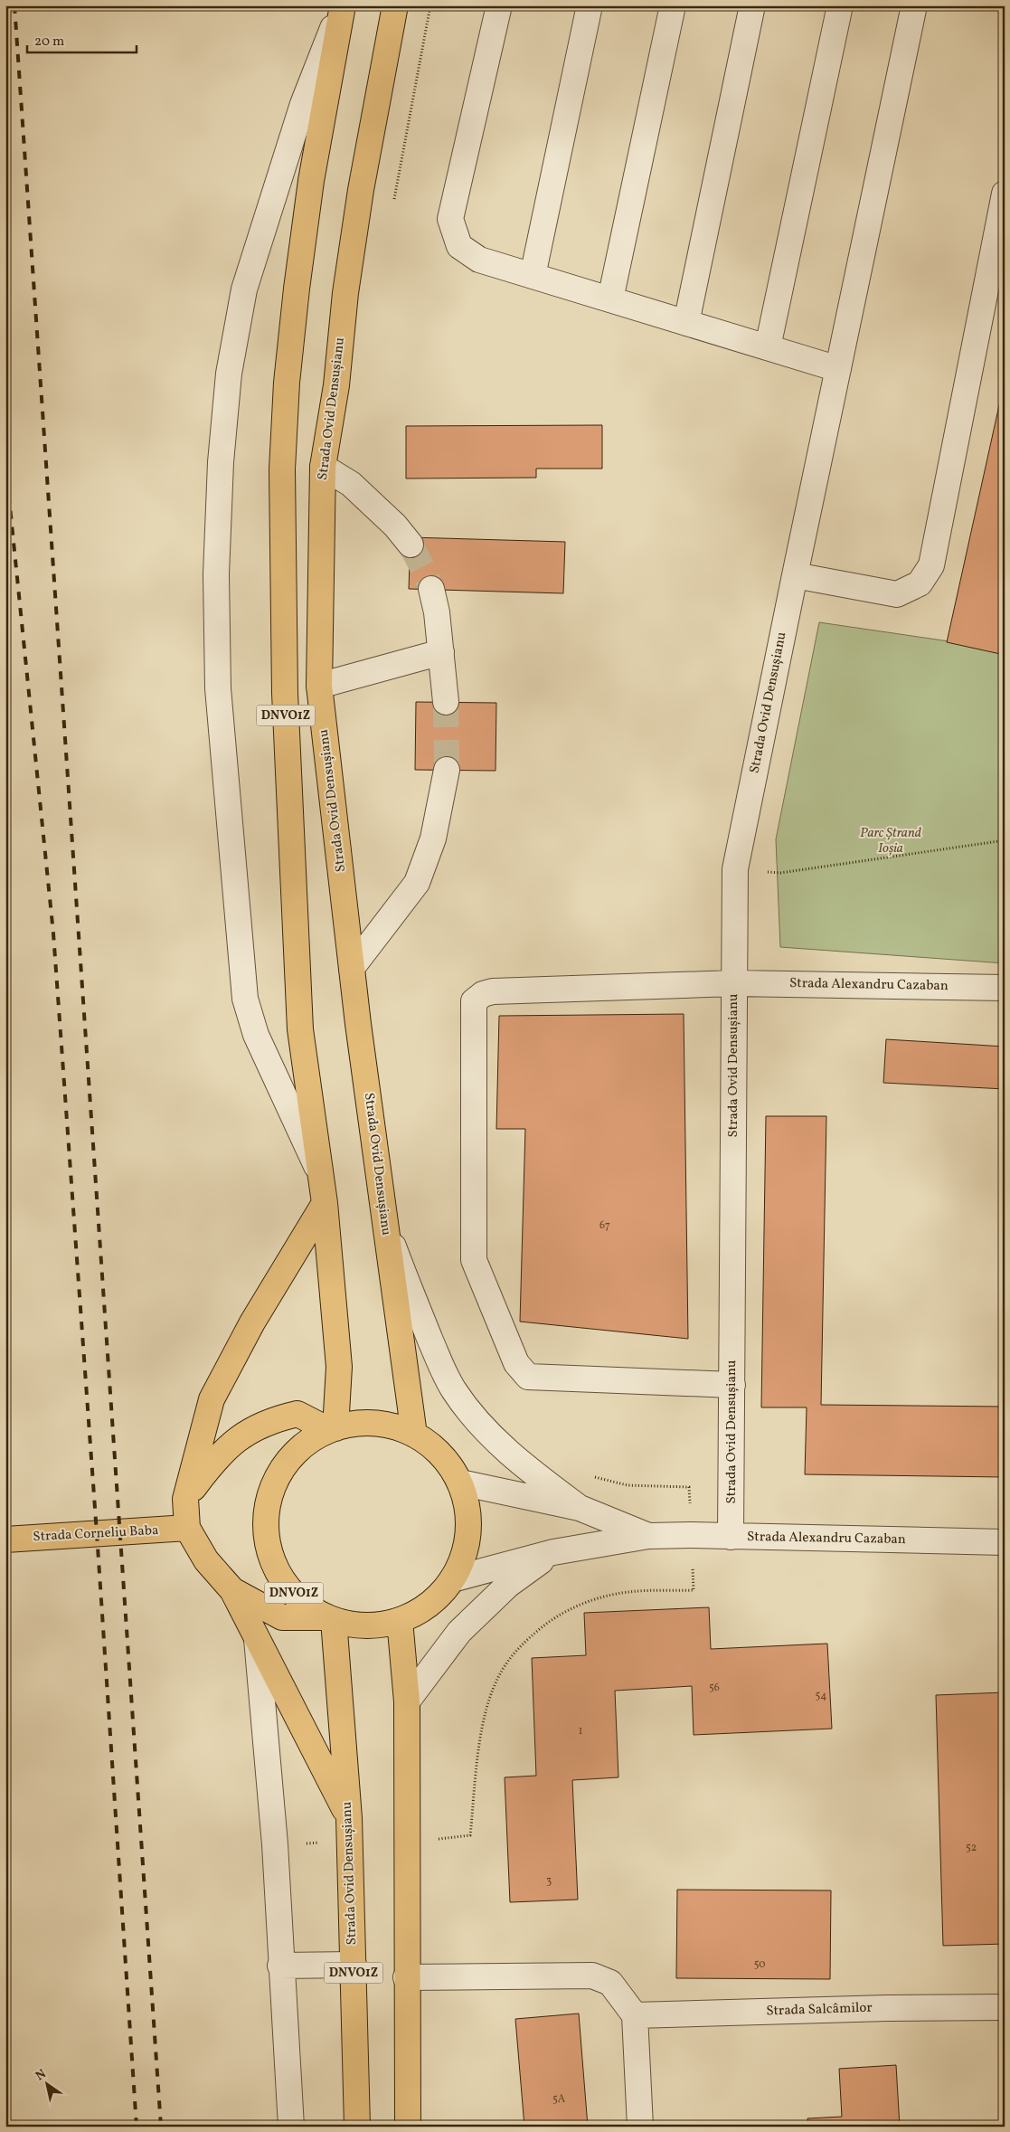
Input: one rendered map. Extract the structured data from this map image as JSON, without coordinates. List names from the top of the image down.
{
  "streets": {
    "main road": ["Strada Ovid Densușianu", "DNVO1Z", "Strada Corneliu Baba"],
    "street": ["Strada Alexandru Cazaban", "Strada Salcâmilor"]
  },
  "crossings": [
    ["Strada Ovid Densușianu", "DNVO1Z"],
    ["Strada Ovid Densușianu", "Strada Alexandru Cazaban"],
    ["DNVO1Z", "Strada Alexandru Cazaban"]
  ],
  "parks": ["Parc Ștrand Ioșia"],
  "house_numbers": [
    "67",
    "56",
    "54",
    "1",
    "52",
    "3",
    "50",
    "5A"
  ],
  "scale_bar": "20 m",
  "north": "top left"
}
